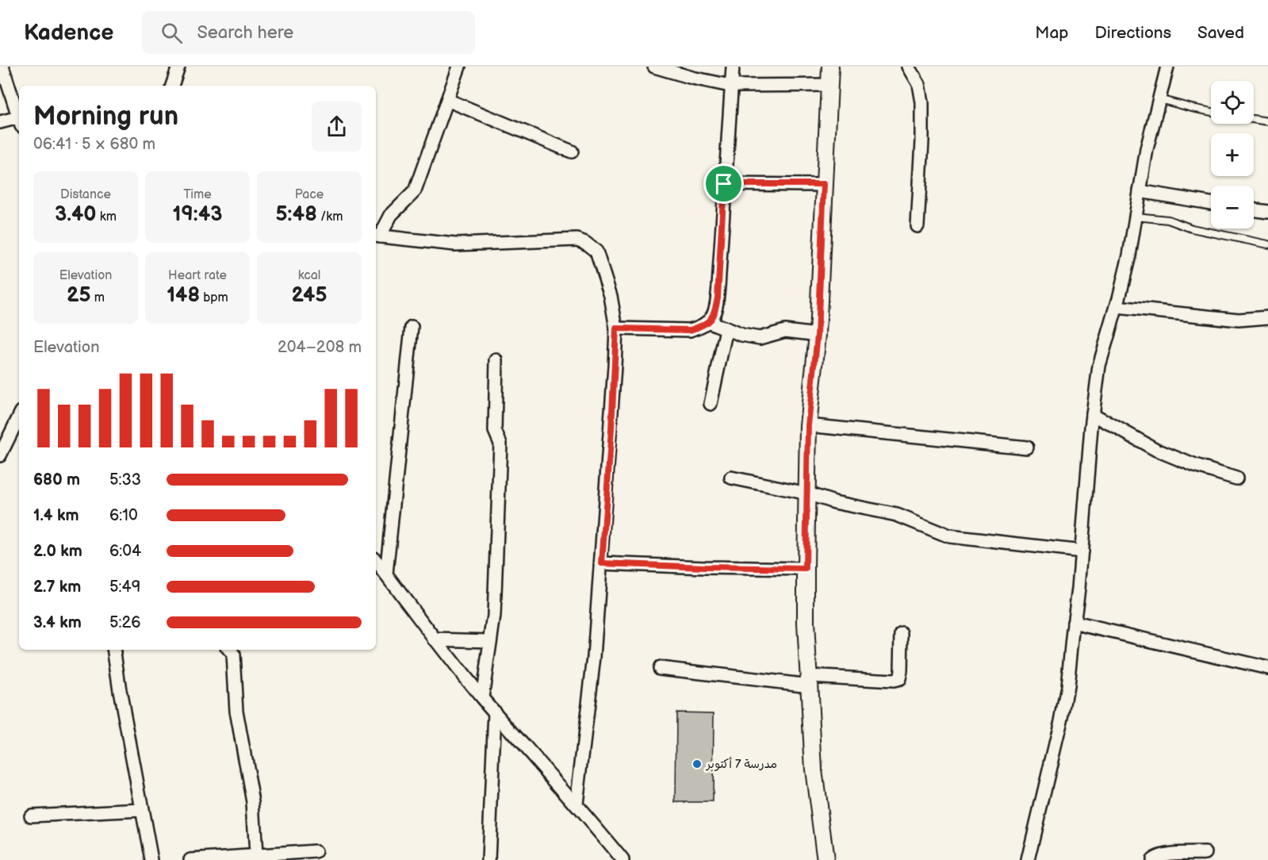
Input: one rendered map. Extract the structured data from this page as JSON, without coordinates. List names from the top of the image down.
{
  "places": ["مدرسة 7 أكتوبر"],
  "page": {
    "header": "Kadence",
    "search": "Search here",
    "nav": ["Map", "Directions", "Saved"],
    "map_buttons": ["+", "−"],
    "heading": ["Morning run", "06:41 · 5 × 680 m"],
    "stats": [
      ["Distance", "3.40 km"],
      ["Time", "19:43"],
      ["Pace", "5:48 /km"],
      ["Elevation", "25 m"],
      ["Heart rate", "148 bpm"],
      ["kcal", "245"]
    ],
    "chart": ["Elevation", "204–208 m"],
    "list": [
      {
        "name": "680 m",
        "note": "5:33"
      },
      {
        "name": "1.4 km",
        "note": "6:10"
      },
      {
        "name": "2.0 km",
        "note": "6:04"
      },
      {
        "name": "2.7 km",
        "note": "5:49"
      },
      {
        "name": "3.4 km",
        "note": "5:26"
      }
    ]
  }
}
